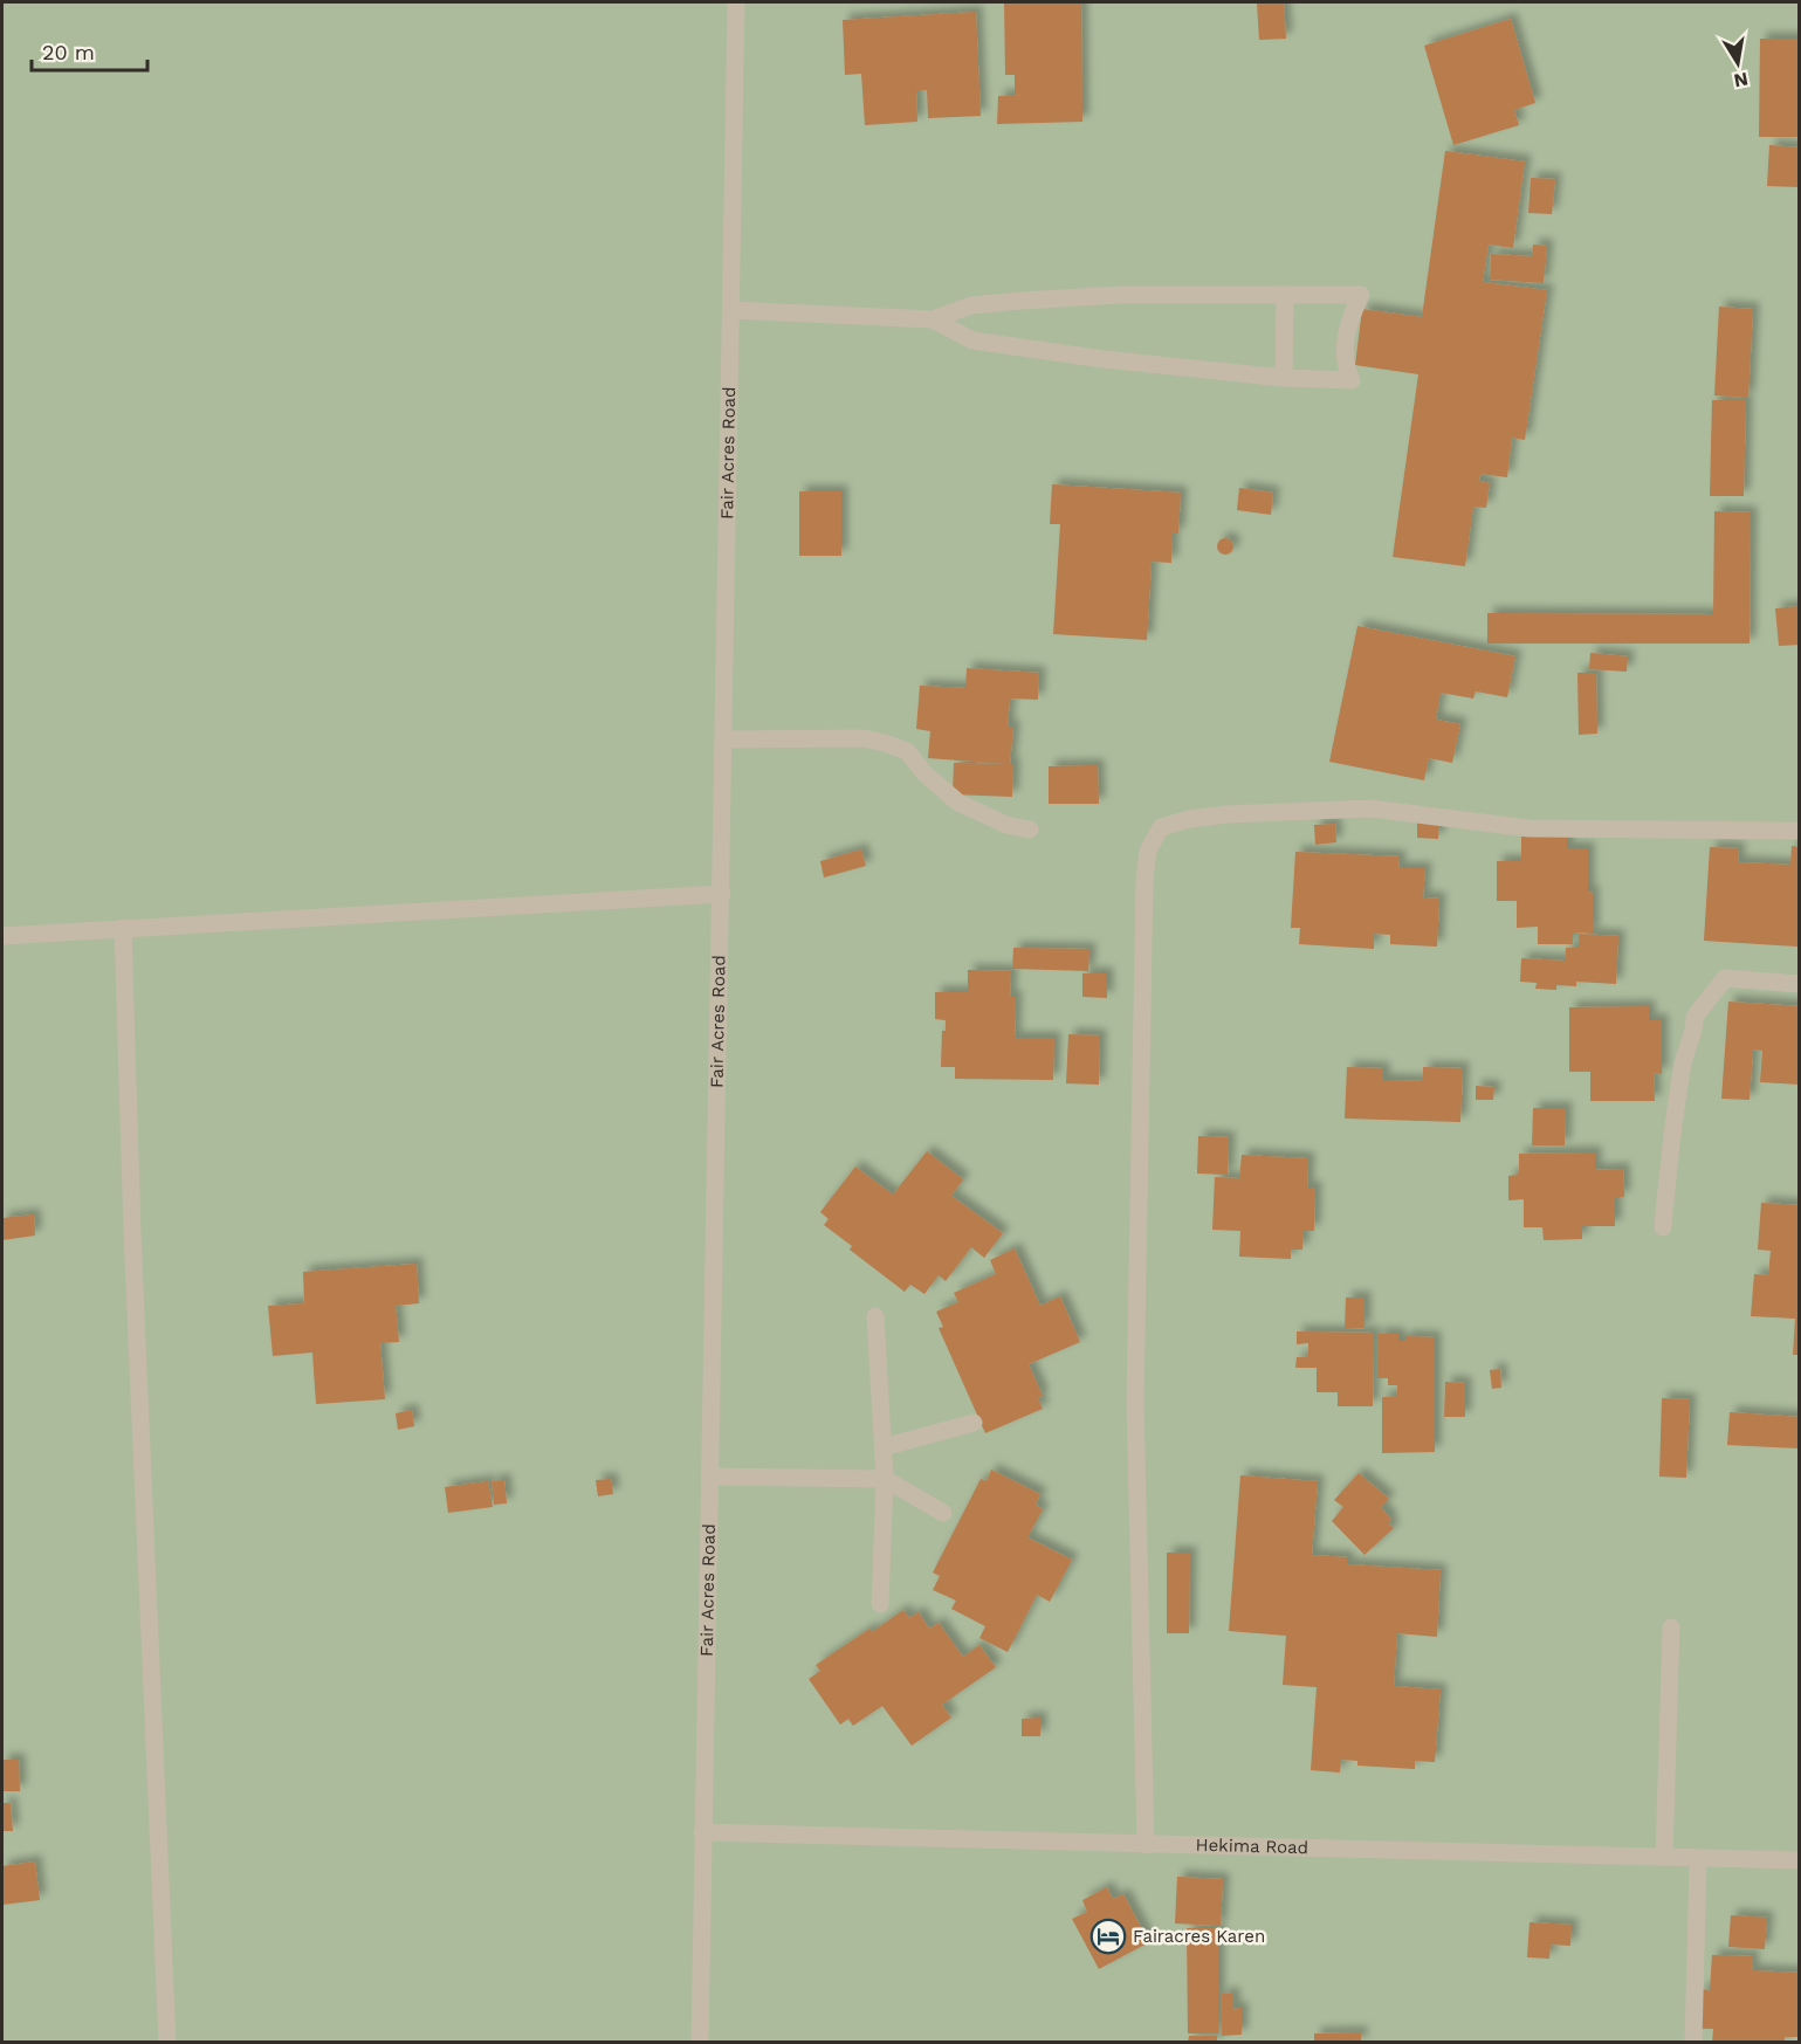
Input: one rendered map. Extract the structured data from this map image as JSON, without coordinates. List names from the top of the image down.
{
  "streets": {
    "street": ["Fair Acres Road", "Hekima Road"]
  },
  "crossings": [
    ["Fair Acres Road", "Hekima Road"]
  ],
  "places": {
    "hotel": ["Fairacres Karen"]
  },
  "scale_bar": "20 m",
  "north": "bottom"
}
